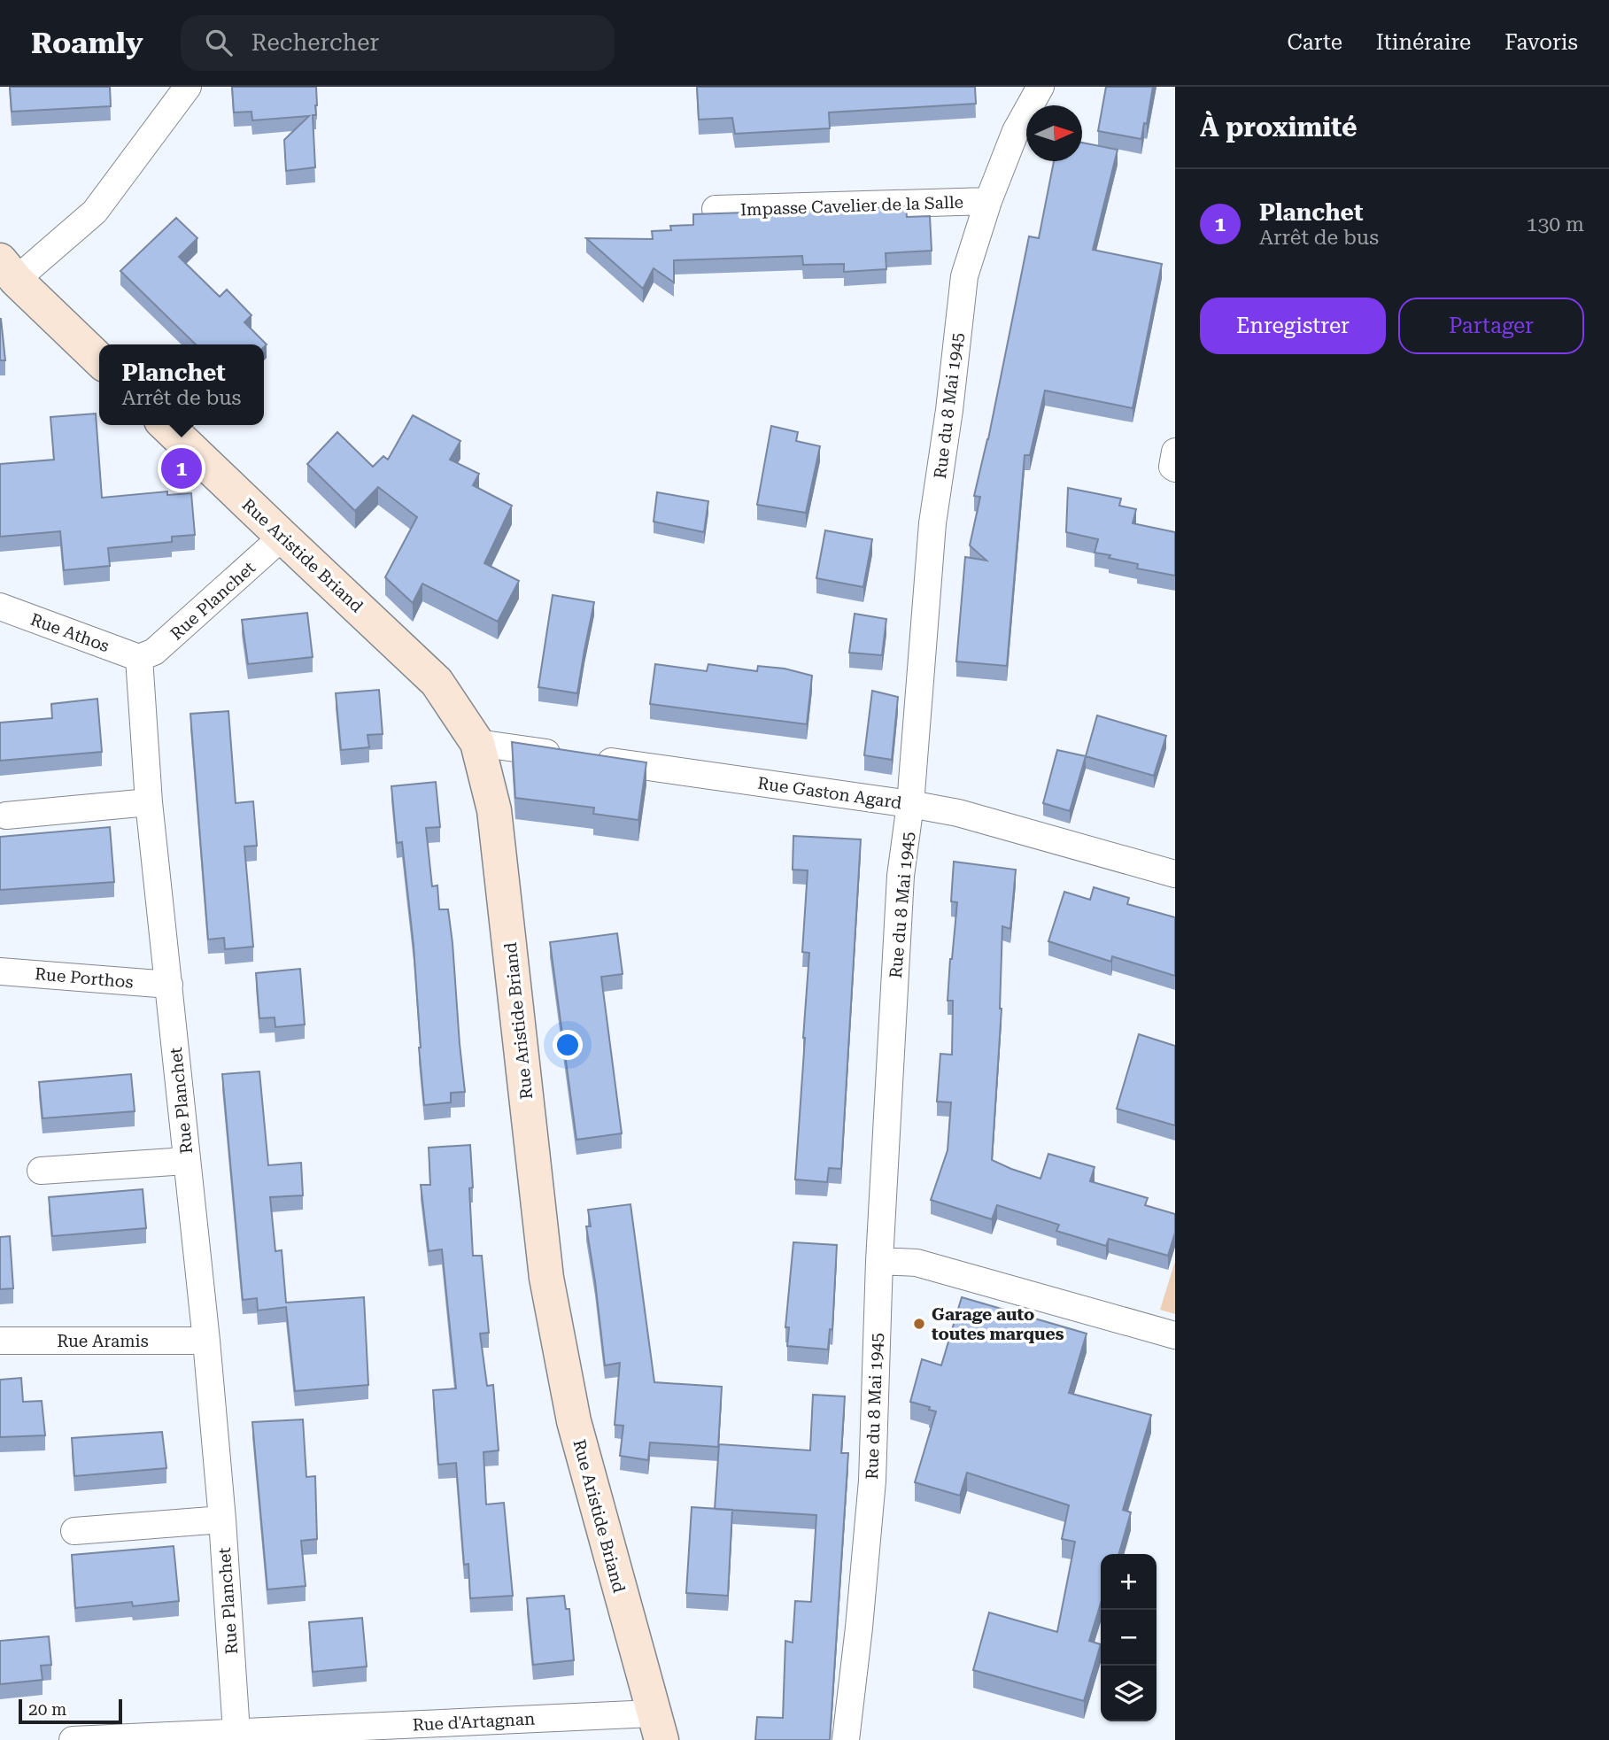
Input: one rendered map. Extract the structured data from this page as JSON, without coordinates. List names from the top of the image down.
{
  "streets": {
    "street": [
      "Impasse Cavelier de la Salle",
      "Rue du 8 Mai 1945",
      "Rue Aristide Briand",
      "Rue Planchet",
      "Rue Athos",
      "Rue Gaston Agard",
      "Rue Porthos",
      "Rue Aramis",
      "Rue d'Artagnan"
    ]
  },
  "crossings": [
    ["Impasse Cavelier de la Salle", "Rue du 8 Mai 1945"],
    ["Rue du 8 Mai 1945", "Rue Gaston Agard"],
    ["Rue Aristide Briand", "Rue Planchet"],
    ["Rue Aristide Briand", "Rue Gaston Agard"],
    ["Rue Aristide Briand", "Rue d'Artagnan"],
    ["Rue Planchet", "Rue Athos"],
    ["Rue Planchet", "Rue Porthos"],
    ["Rue Planchet", "Rue Aramis"],
    ["Rue Planchet", "Rue d'Artagnan"]
  ],
  "places": ["Garage auto toutes marques"],
  "scale_bar": "20 m",
  "north": "right",
  "page": {
    "header": "Roamly",
    "search": "Rechercher",
    "nav": ["Carte", "Itinéraire", "Favoris"],
    "heading": "À proximité",
    "list": [
      {
        "mark": "1",
        "name": "Planchet",
        "note": "Arrêt de bus",
        "value": "130 m"
      }
    ],
    "buttons": ["Enregistrer", "Partager"],
    "popup": ["Planchet", "Arrêt de bus"],
    "pins": "1",
    "map_buttons": ["+", "−"],
    "scale": "20 m"
  }
}
